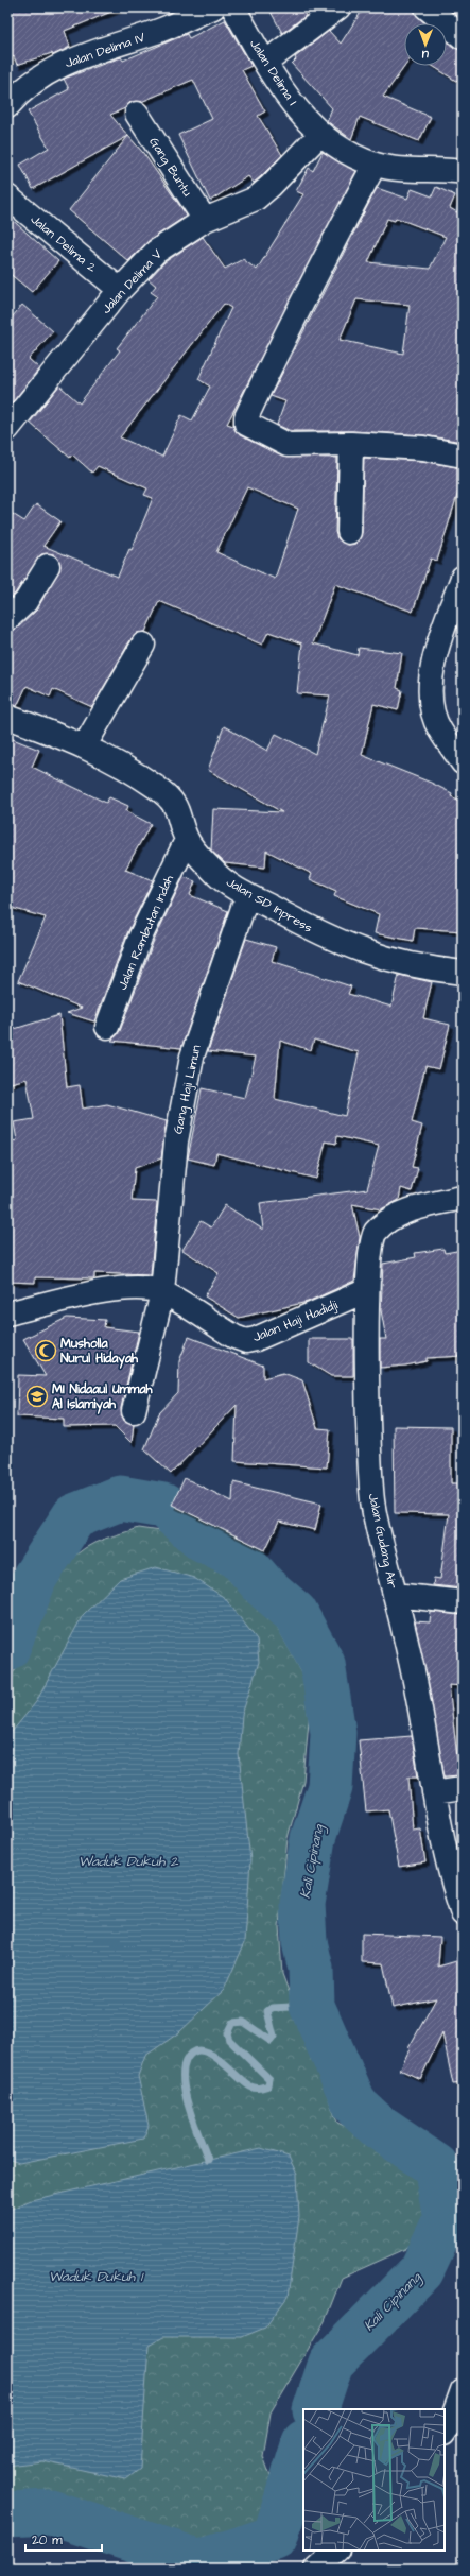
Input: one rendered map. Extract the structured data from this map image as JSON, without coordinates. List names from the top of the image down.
{
  "streets": {
    "street": [
      "Jalan Delima IV",
      "Jalan Delima I",
      "Gang Buntu",
      "Jalan Delima 2",
      "Jalan Delima V",
      "Jalan SD Inpress",
      "Jalan Rambutan Indah",
      "Gang Haji Limun",
      "Jalan Haji Hadidji",
      "Jalan Gudang Air"
    ]
  },
  "crossings": [
    ["Jalan Delima I", "Jalan Delima V"],
    ["Gang Buntu", "Jalan Delima V"],
    ["Jalan Delima 2", "Jalan Delima V"],
    ["Jalan SD Inpress", "Jalan Rambutan Indah"],
    ["Jalan SD Inpress", "Gang Haji Limun"],
    ["Gang Haji Limun", "Jalan Haji Hadidji"],
    ["Jalan Haji Hadidji", "Jalan Gudang Air"]
  ],
  "water": ["Waduk Dukuh 2", "Kali Cipinang", "Waduk Dukuh 1"],
  "places": {
    "mosque": ["Musholla Nurul Hidayah"],
    "school or university": ["MI Nidaaul Ummah Al Islamiyah"]
  },
  "scale_bar": "20 m",
  "north": "bottom"
}
